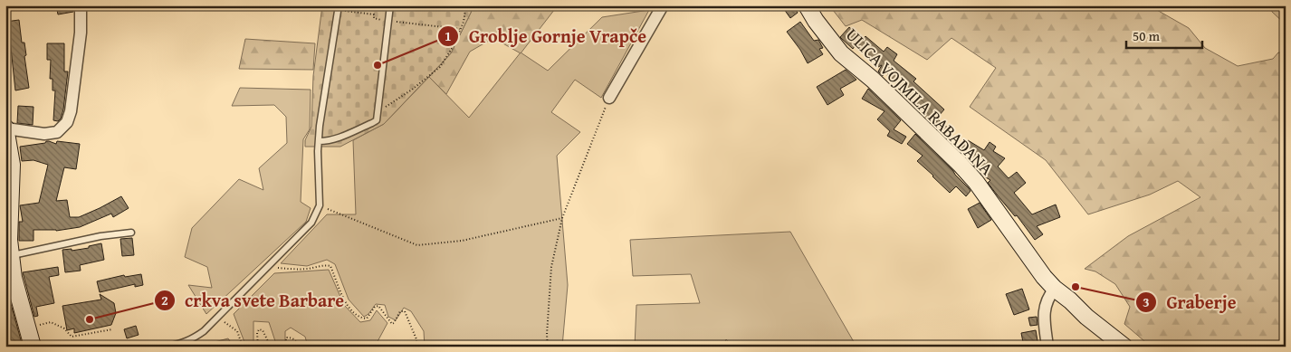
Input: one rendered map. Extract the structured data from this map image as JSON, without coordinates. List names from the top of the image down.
{
  "streets": {
    "street": ["ULICA VOJMILA RABADANA"]
  },
  "places": ["Groblje Gornje Vrapče", "Graberje", "crkva svete Barbare"],
  "scale_bar": "50 m"
}
